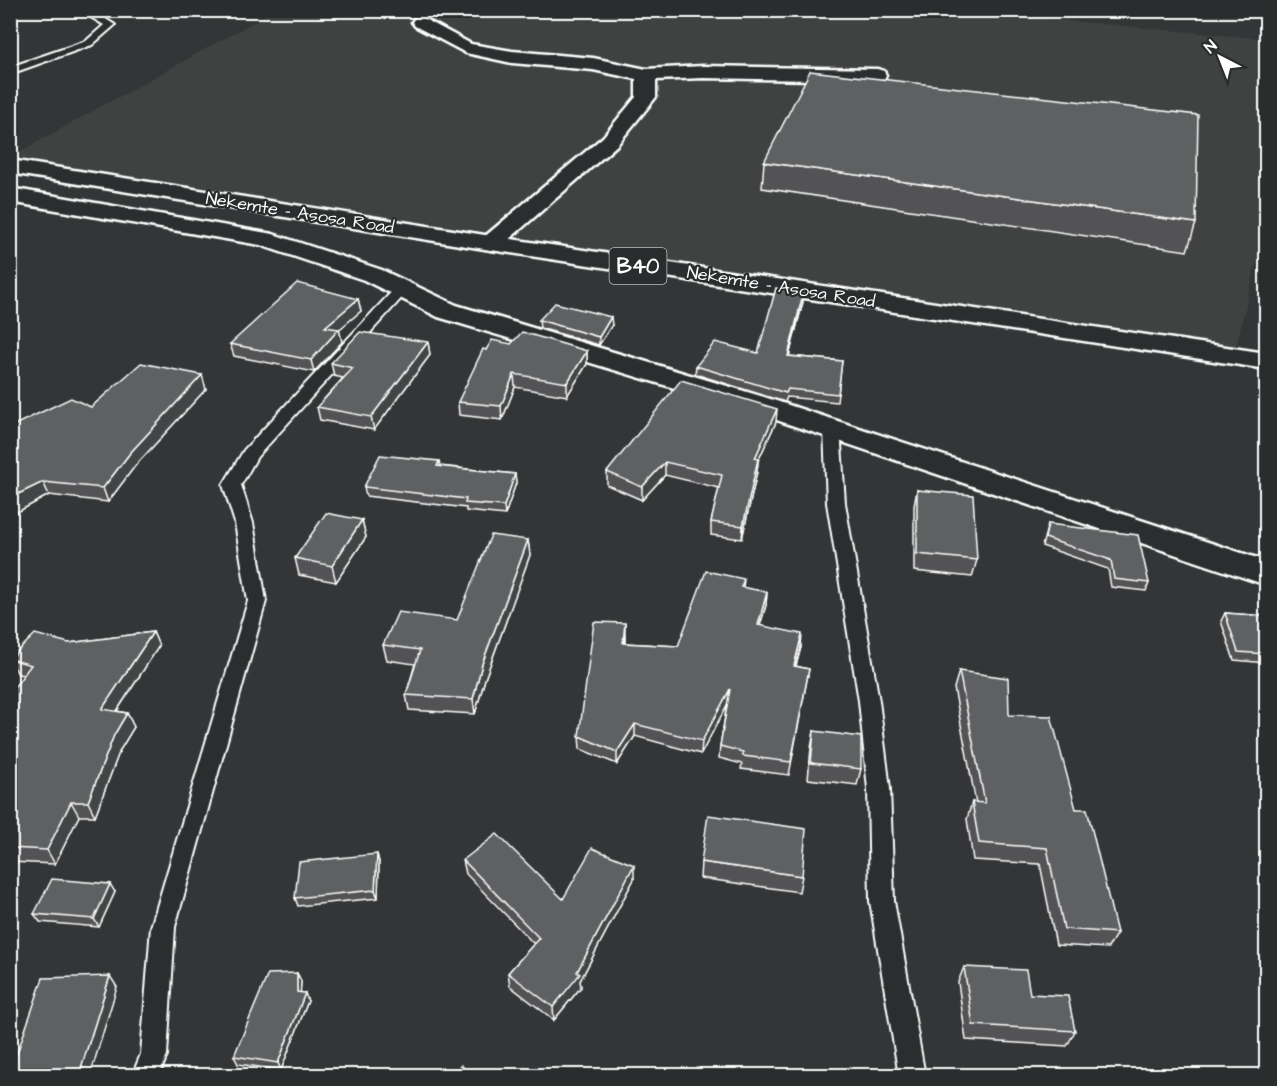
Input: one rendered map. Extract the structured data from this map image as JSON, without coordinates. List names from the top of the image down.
{
  "streets": {
    "main road": ["Nekemte - Asosa Road", "B40"]
  },
  "north": "top left"
}
